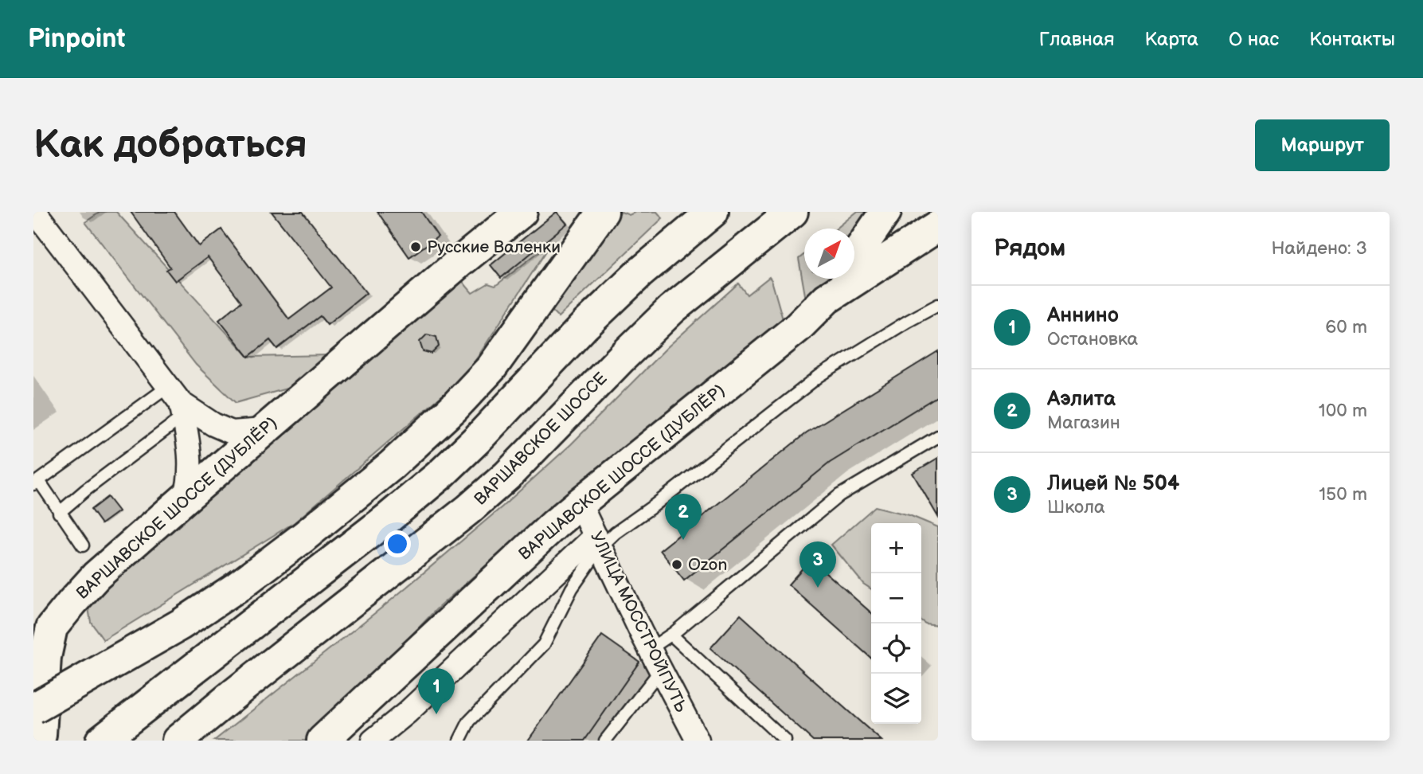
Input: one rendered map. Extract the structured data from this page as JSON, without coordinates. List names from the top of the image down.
{
  "streets": {
    "main road": ["ВАРШАВСКОЕ ШОССЕ", "ВАРШАВСКОЕ ШОССЕ (ДУБЛЁР)"],
    "street": ["УЛИЦА МОССТРОЙПУТЬ"]
  },
  "crossings": [
    ["ВАРШАВСКОЕ ШОССЕ (ДУБЛЁР)", "УЛИЦА МОССТРОЙПУТЬ"]
  ],
  "places": ["Русские Валенки", "Ozon"],
  "north": "top right",
  "page": {
    "header": "Pinpoint",
    "nav": [
      "Главная",
      "Карта",
      "О нас",
      "Контакты"
    ],
    "buttons": "Маршрут",
    "title": "Как добраться",
    "heading": ["Рядом", "Найдено: 3"],
    "list": [
      {
        "mark": "1",
        "name": "Аннино",
        "note": "Остановка",
        "value": "60 m"
      },
      {
        "mark": "2",
        "name": "Аэлита",
        "note": "Магазин",
        "value": "100 m"
      },
      {
        "mark": "3",
        "name": "Лицей № 504",
        "note": "Школа",
        "value": "150 m"
      }
    ],
    "pins": ["2", "3", "1"],
    "map_buttons": ["+", "−"]
  }
}
